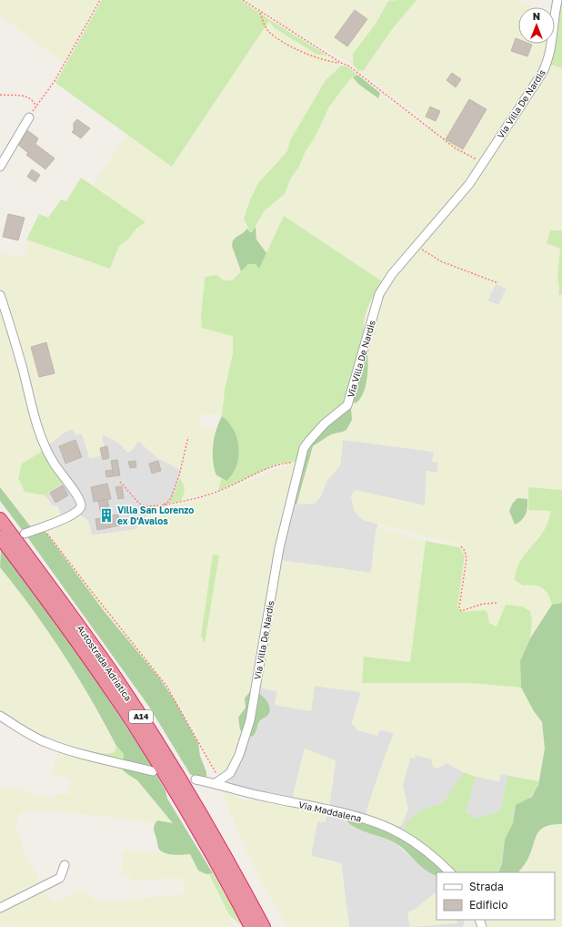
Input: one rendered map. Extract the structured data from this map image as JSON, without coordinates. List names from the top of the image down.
{
  "streets": {
    "highway": ["Autostrada Adriatica", "A14"],
    "street": ["Via Villa De Nardis", "Via Maddalena"]
  },
  "crossings": [
    ["Via Villa De Nardis", "Via Maddalena"]
  ],
  "places": {
    "building": ["Villa San Lorenzo ex D'Avalos"]
  },
  "legend": ["Strada", "Edificio"],
  "north": "top"
}
